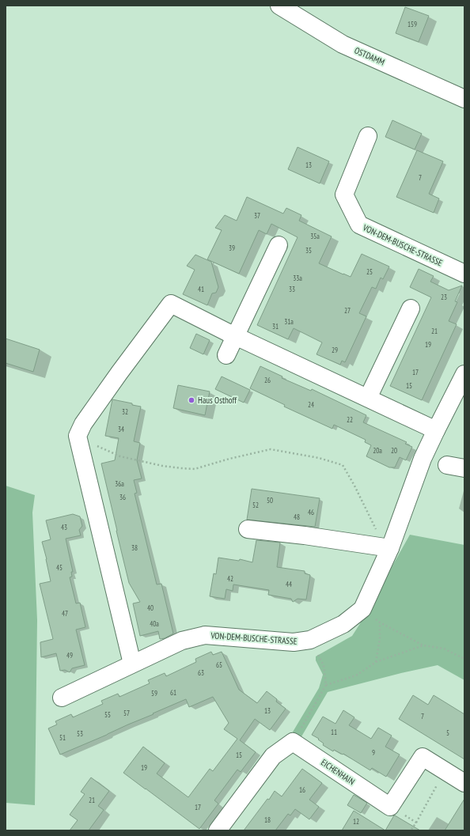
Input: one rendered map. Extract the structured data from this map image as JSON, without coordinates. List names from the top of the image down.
{
  "streets": {
    "street": ["OSTDAMM", "VON-DEM-BUSCHE-STRASSE", "EICHENHAIN"]
  },
  "places": ["Haus Osthoff"],
  "house_numbers": [
    "159",
    "13",
    "7",
    "37",
    "35a",
    "39",
    "35",
    "25",
    "33a",
    "41",
    "33",
    "23",
    "27",
    "31a",
    "31",
    "21",
    "19",
    "29",
    "17",
    "26",
    "15",
    "24",
    "32",
    "22",
    "34",
    "20a",
    "20",
    "36a",
    "36",
    "50",
    "52",
    "46",
    "48",
    "43",
    "38",
    "45",
    "42",
    "44",
    "40",
    "47",
    "40a",
    "49",
    "65",
    "63",
    "61",
    "59",
    "13",
    "57",
    "55",
    "7",
    "11",
    "5",
    "53",
    "51",
    "9",
    "15",
    "19",
    "16",
    "21",
    "17",
    "18",
    "12"
  ]
}
